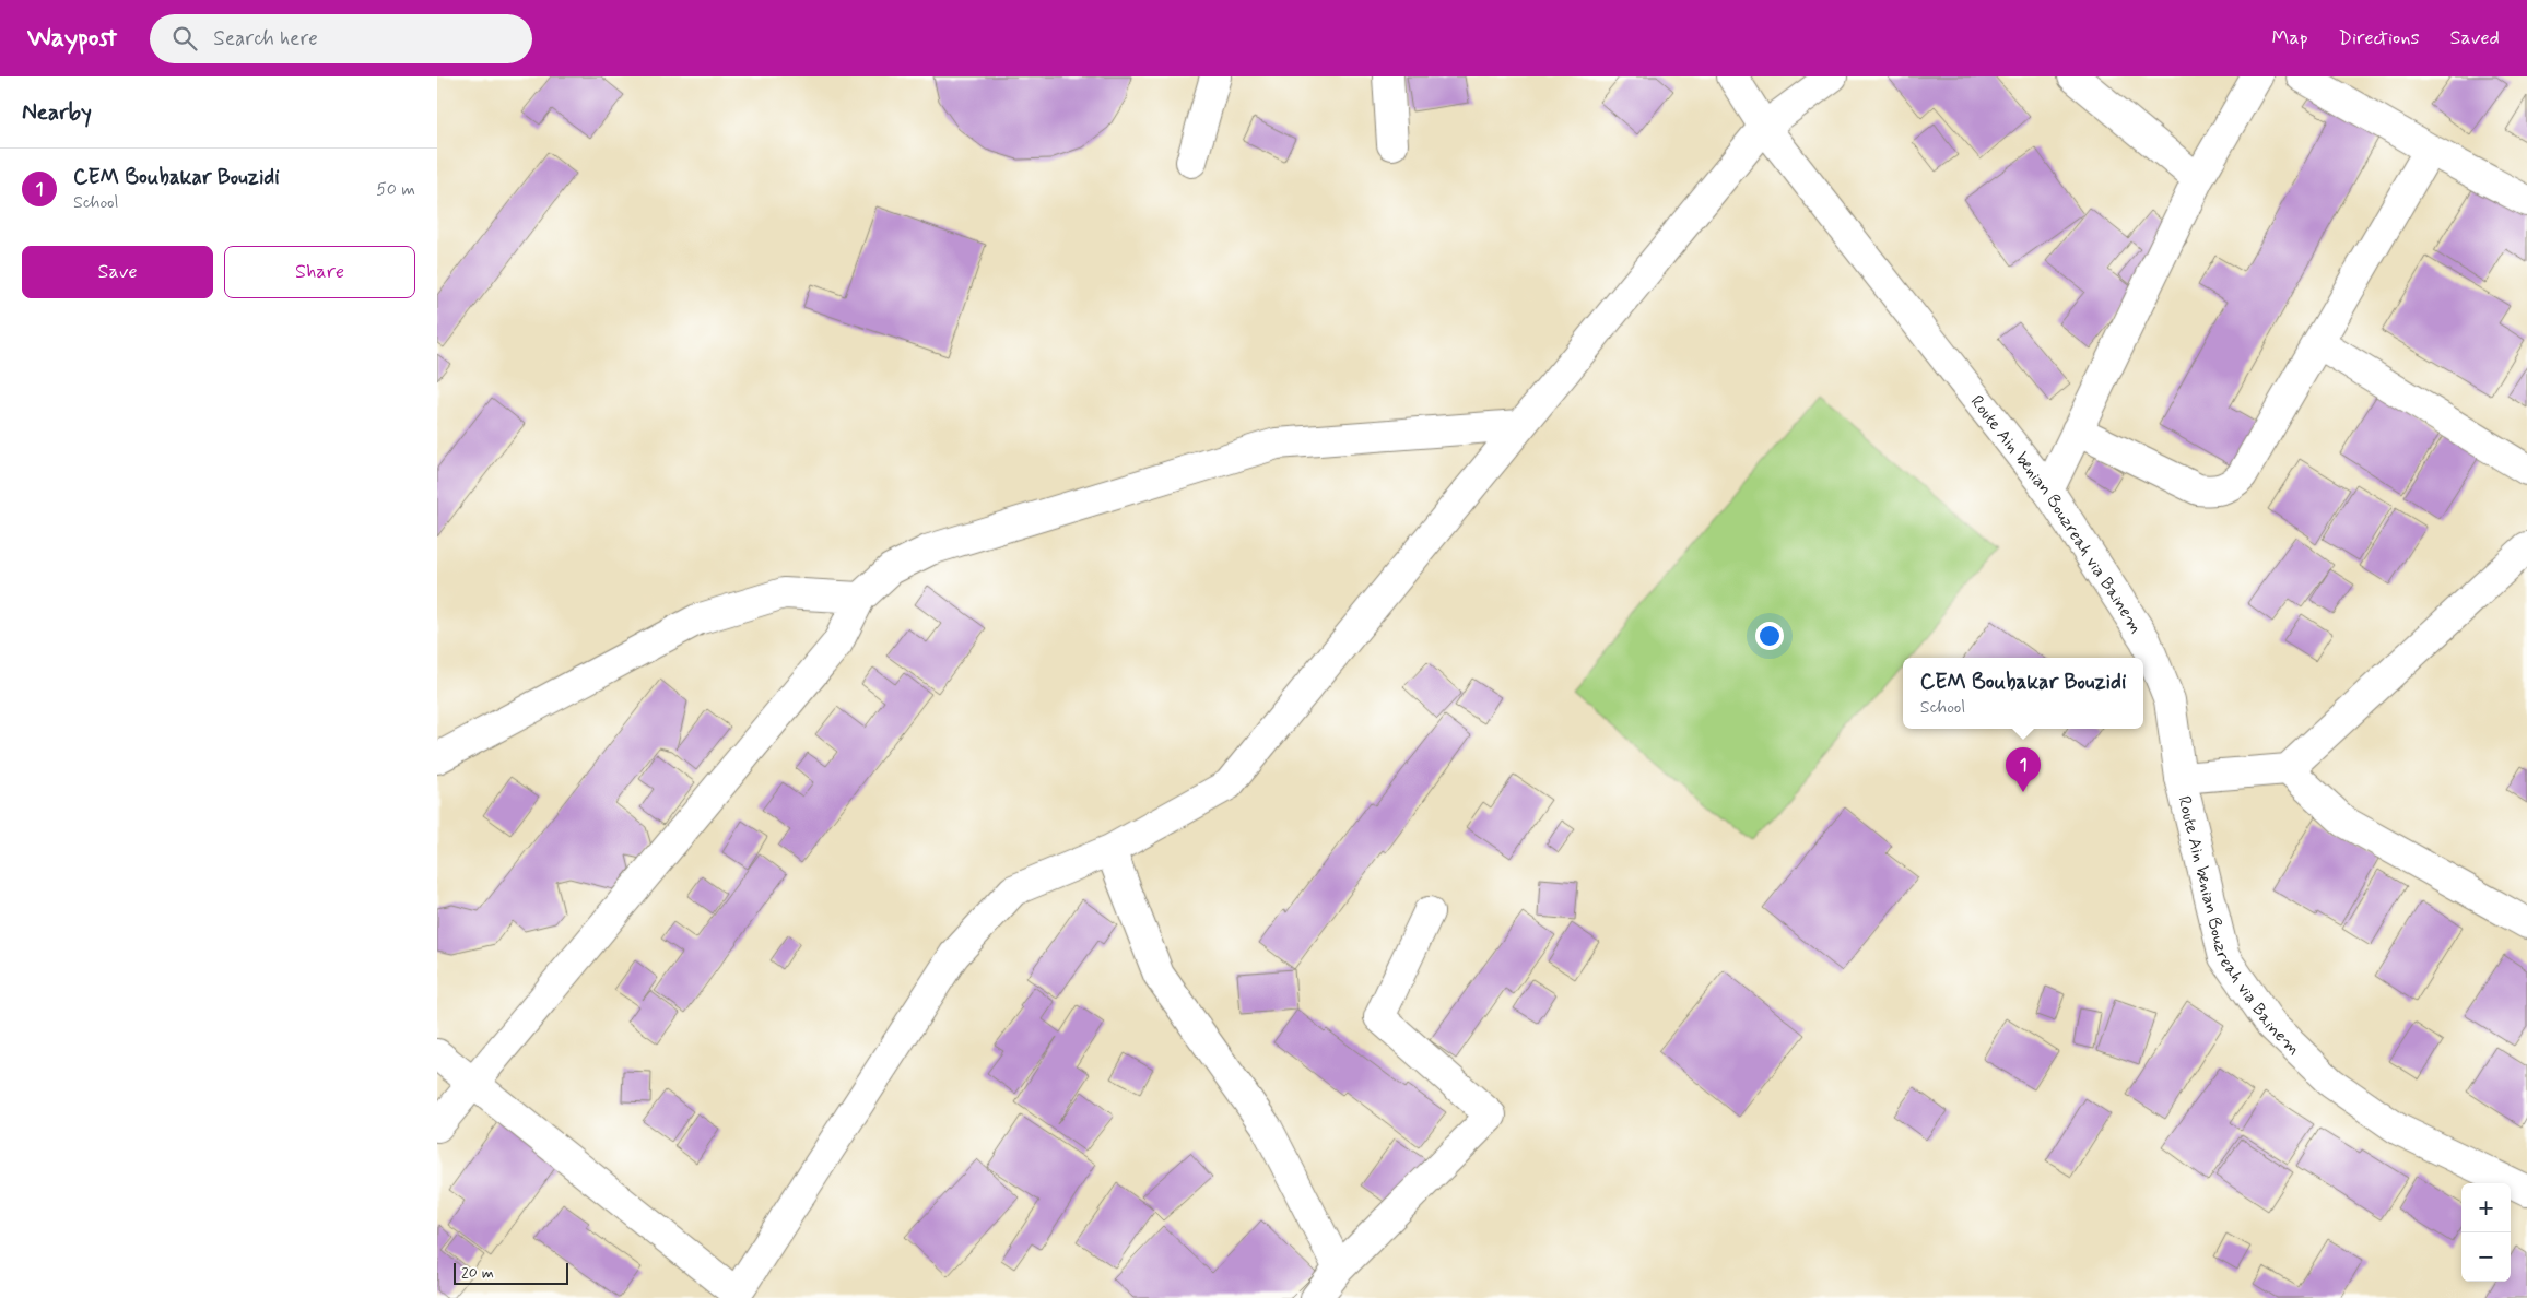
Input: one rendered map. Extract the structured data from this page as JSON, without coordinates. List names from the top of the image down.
{
  "streets": {
    "street": ["Route Ain benian Bouzreah via Bainem"]
  },
  "scale_bar": "20 m",
  "page": {
    "header": "Waypost",
    "search": "Search here",
    "nav": ["Map", "Directions", "Saved"],
    "heading": "Nearby",
    "list": [
      {
        "mark": "1",
        "name": "CEM Boubakar Bouzidi",
        "note": "School",
        "value": "50 m"
      }
    ],
    "buttons": ["Save", "Share"],
    "popup": ["CEM Boubakar Bouzidi", "School"],
    "pins": "1",
    "map_buttons": ["+", "−"],
    "scale": "20 m"
  }
}
